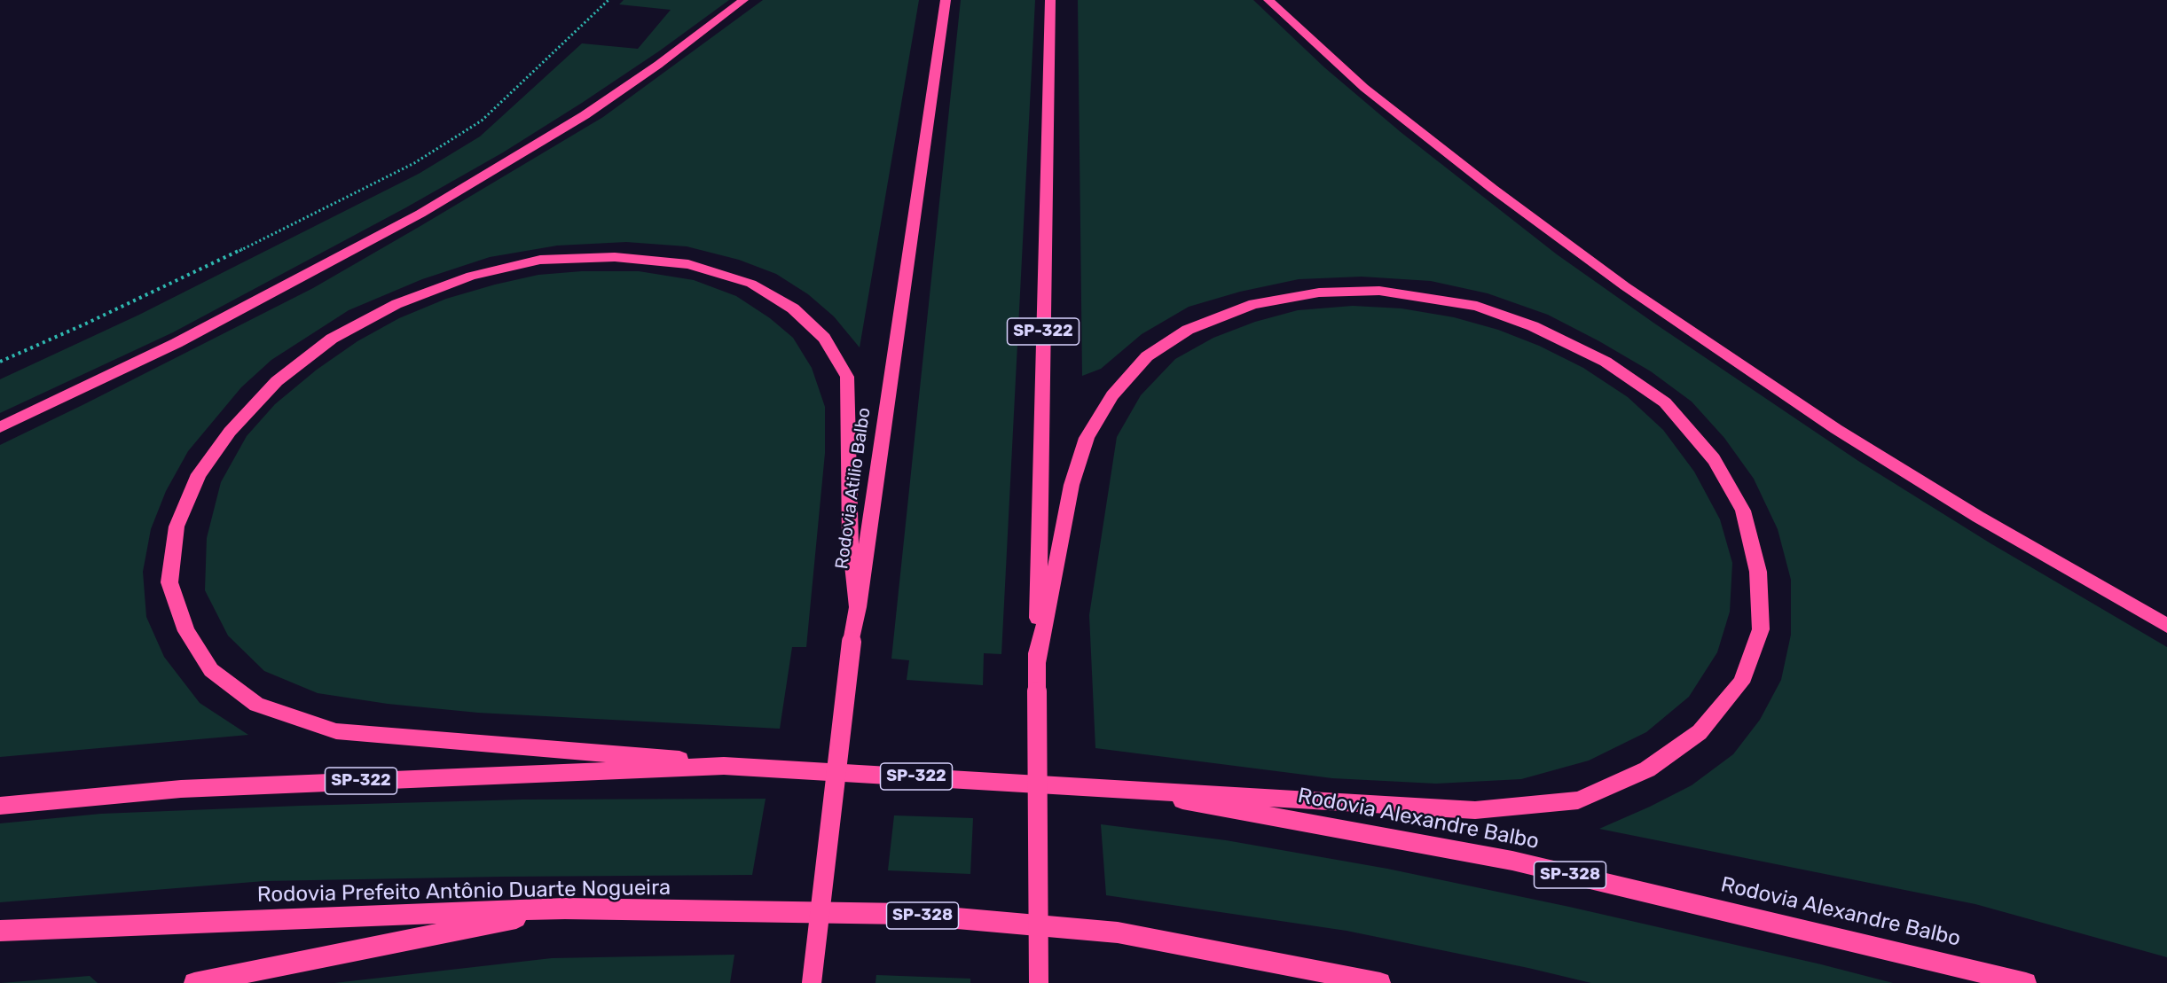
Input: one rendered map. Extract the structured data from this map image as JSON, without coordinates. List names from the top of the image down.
{
  "streets": {
    "highway": [
      "SP-322",
      "Rodovia Atilio Balbo",
      "Rodovia Alexandre Balbo",
      "SP-328",
      "Rodovia Prefeito Antônio Duarte Nogueira"
    ]
  },
  "crossings": [
    ["SP-322", "Rodovia Alexandre Balbo"],
    ["SP-328", "Rodovia Prefeito Antônio Duarte Nogueira"]
  ]
}
